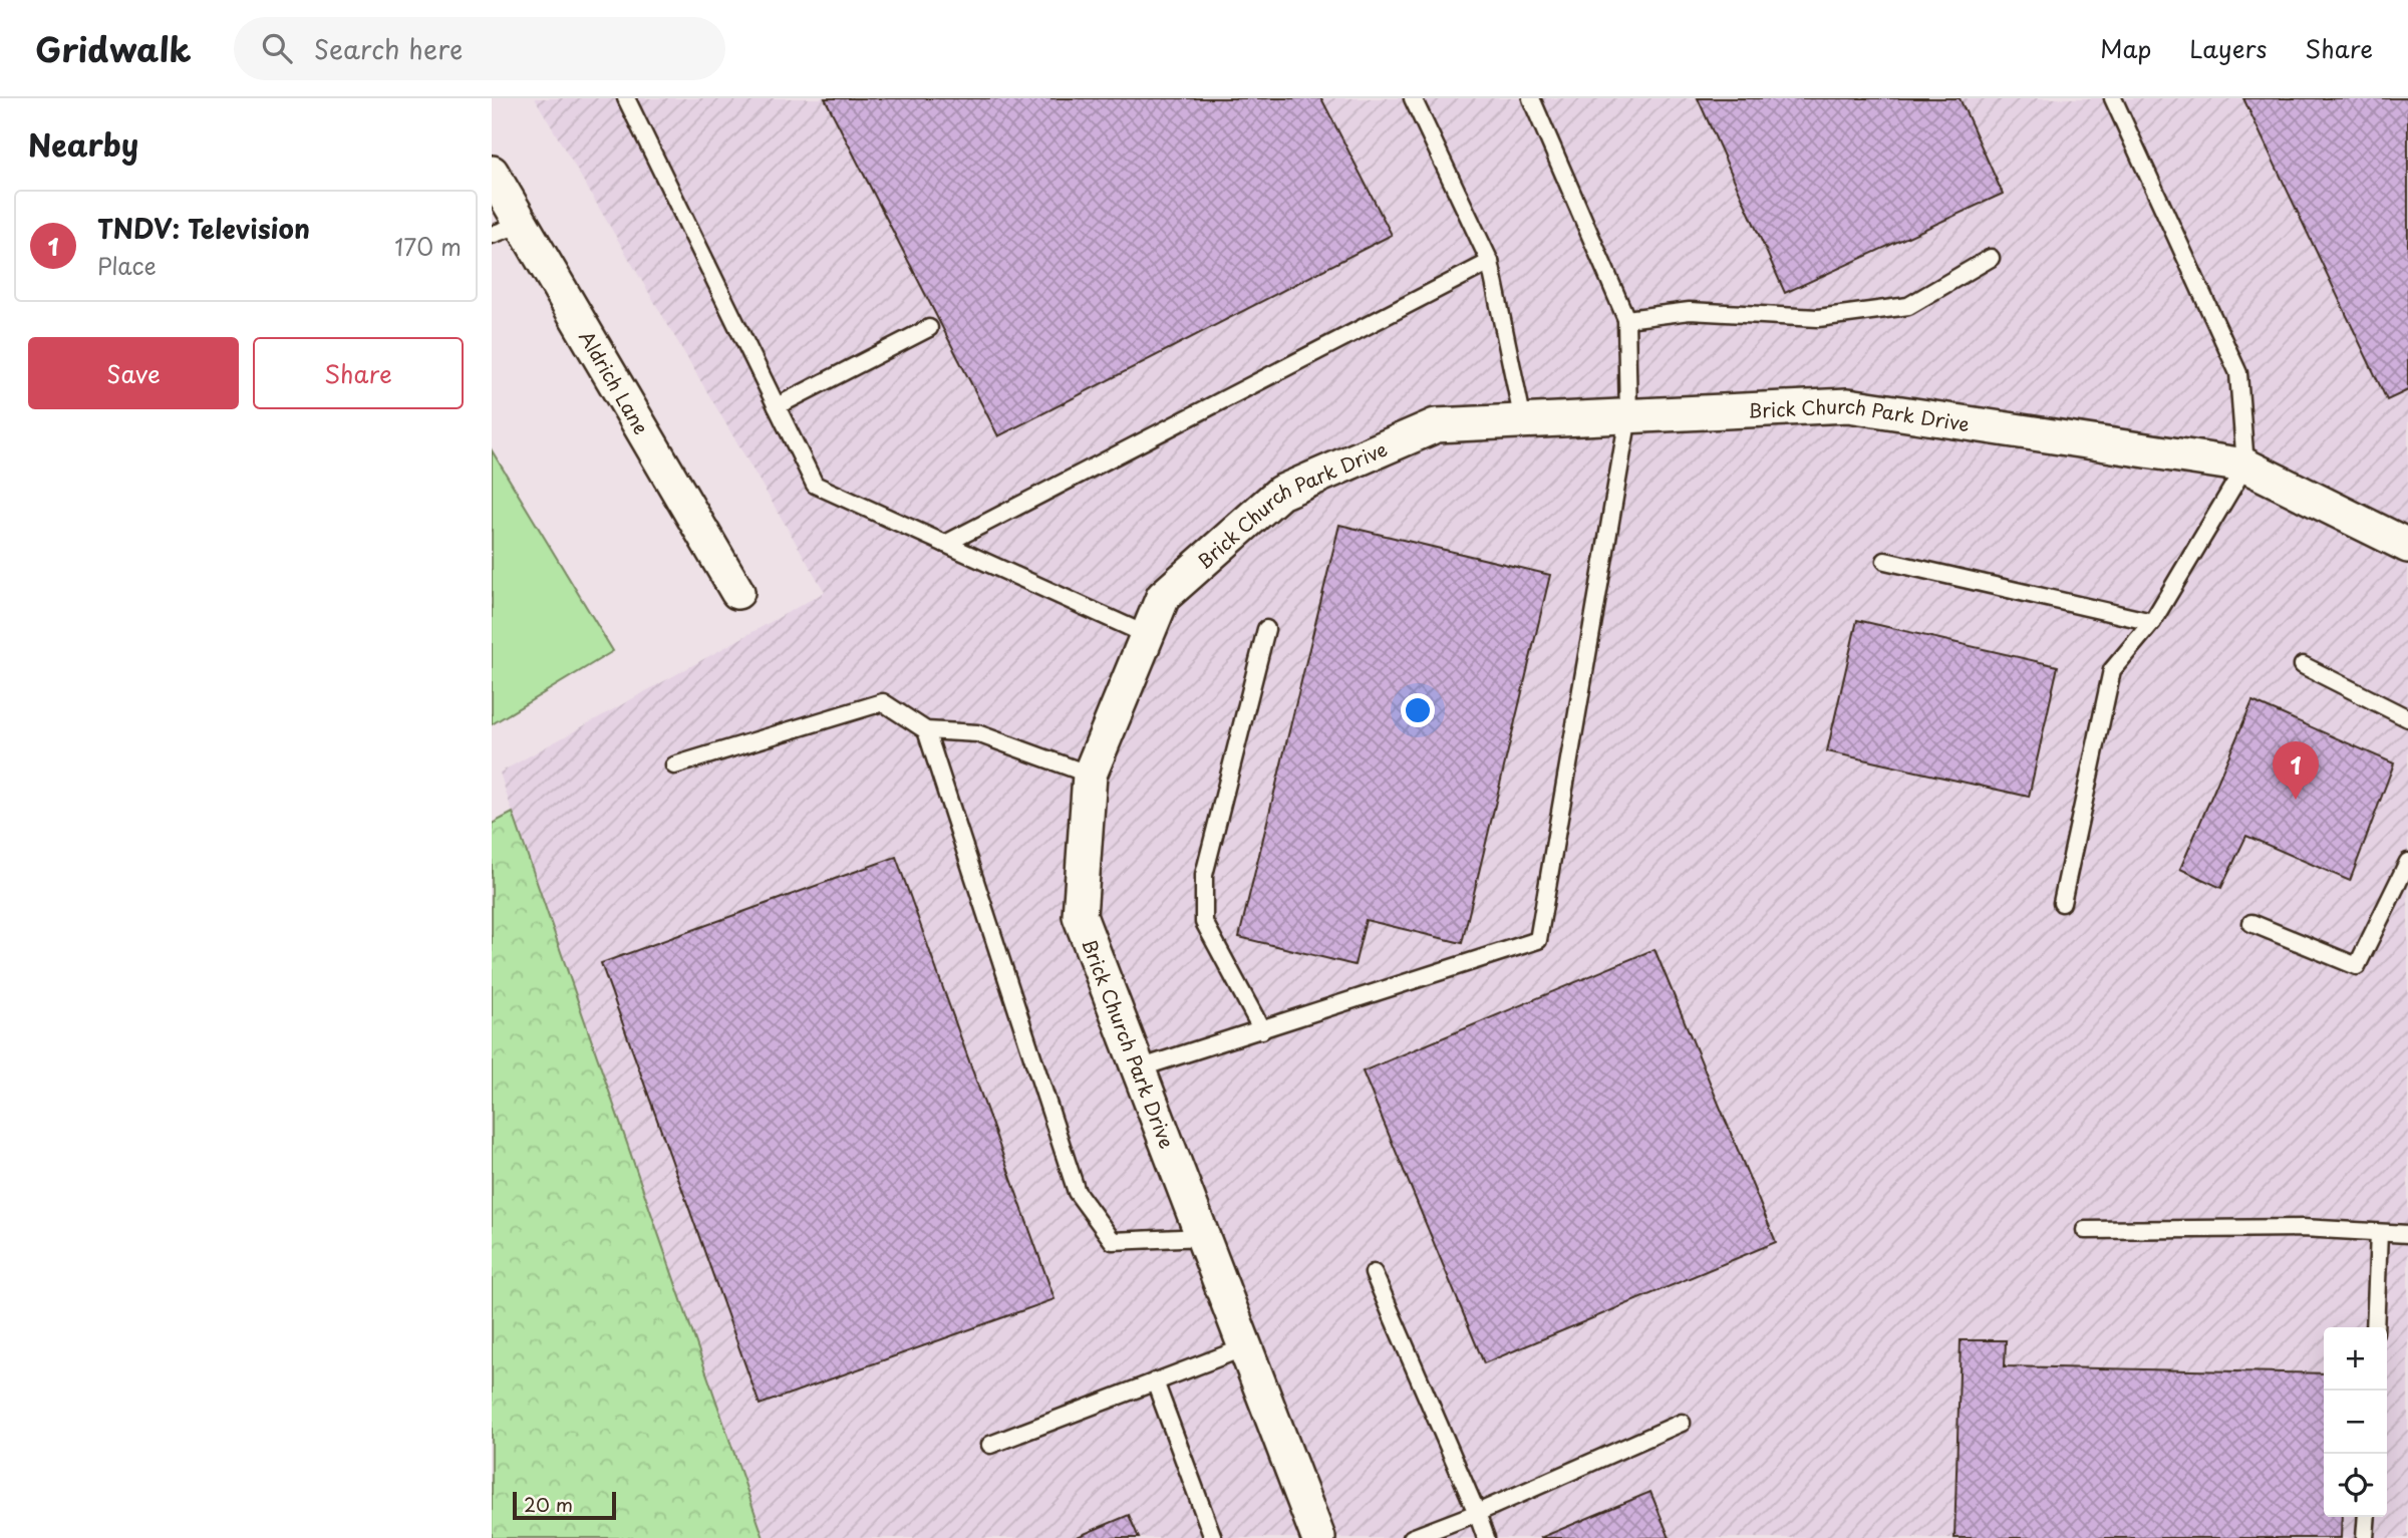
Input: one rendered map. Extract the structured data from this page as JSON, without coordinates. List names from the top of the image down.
{
  "streets": {
    "street": ["Aldrich Lane", "Brick Church Park Drive"]
  },
  "scale_bar": "20 m",
  "page": {
    "header": "Gridwalk",
    "search": "Search here",
    "nav": ["Map", "Layers", "Share"],
    "heading": "Nearby",
    "list": [
      {
        "mark": "1",
        "name": "TNDV: Television",
        "note": "Place",
        "value": "170 m"
      }
    ],
    "buttons": ["Save", "Share"],
    "pins": "1",
    "map_buttons": ["+", "−"],
    "scale": "20 m"
  }
}
